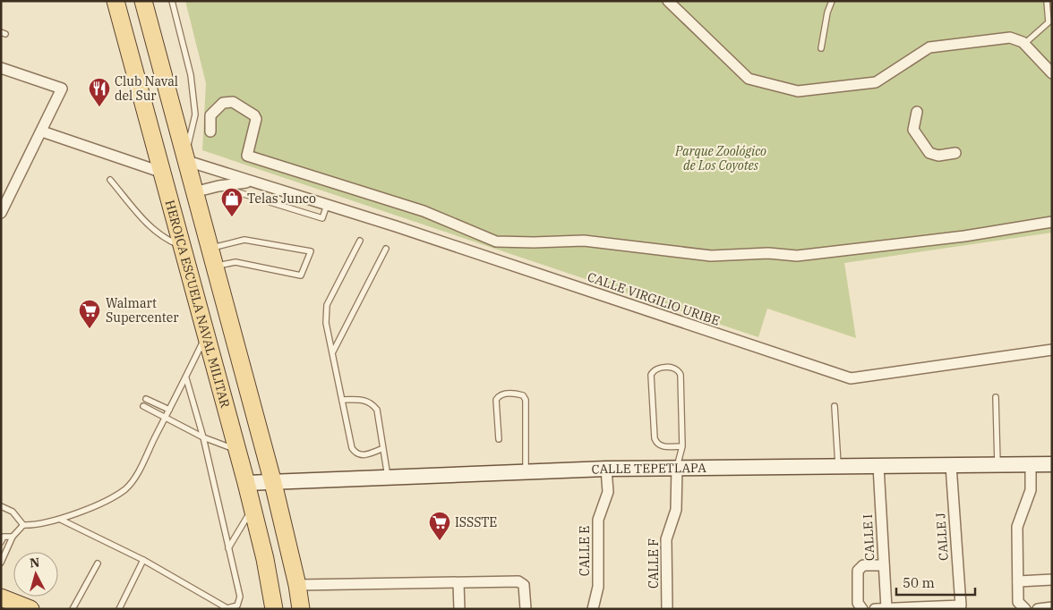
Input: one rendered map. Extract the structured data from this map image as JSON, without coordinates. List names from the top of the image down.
{
  "streets": {
    "main road": ["HEROICA ESCUELA NAVAL MILITAR"],
    "street": [
      "CALLE VIRGILIO URIBE",
      "CALLE TEPETLAPA",
      "CALLE J",
      "CALLE I",
      "CALLE E",
      "CALLE F"
    ]
  },
  "crossings": [
    ["CALLE VIRGILIO URIBE", "HEROICA ESCUELA NAVAL MILITAR"],
    ["HEROICA ESCUELA NAVAL MILITAR", "CALLE TEPETLAPA"],
    ["CALLE TEPETLAPA", "CALLE J"],
    ["CALLE TEPETLAPA", "CALLE I"],
    ["CALLE TEPETLAPA", "CALLE E"],
    ["CALLE TEPETLAPA", "CALLE F"],
    ["CALLE J", "CALLE I"]
  ],
  "parks": ["Parque Zoológico de Los Coyotes"],
  "places": {
    "restaurant": ["Club Naval del Sur"],
    "shop": ["Telas Junco"],
    "supermarket": ["Walmart Supercenter", "ISSSTE"]
  },
  "scale_bar": "50 m",
  "north": "top"
}
